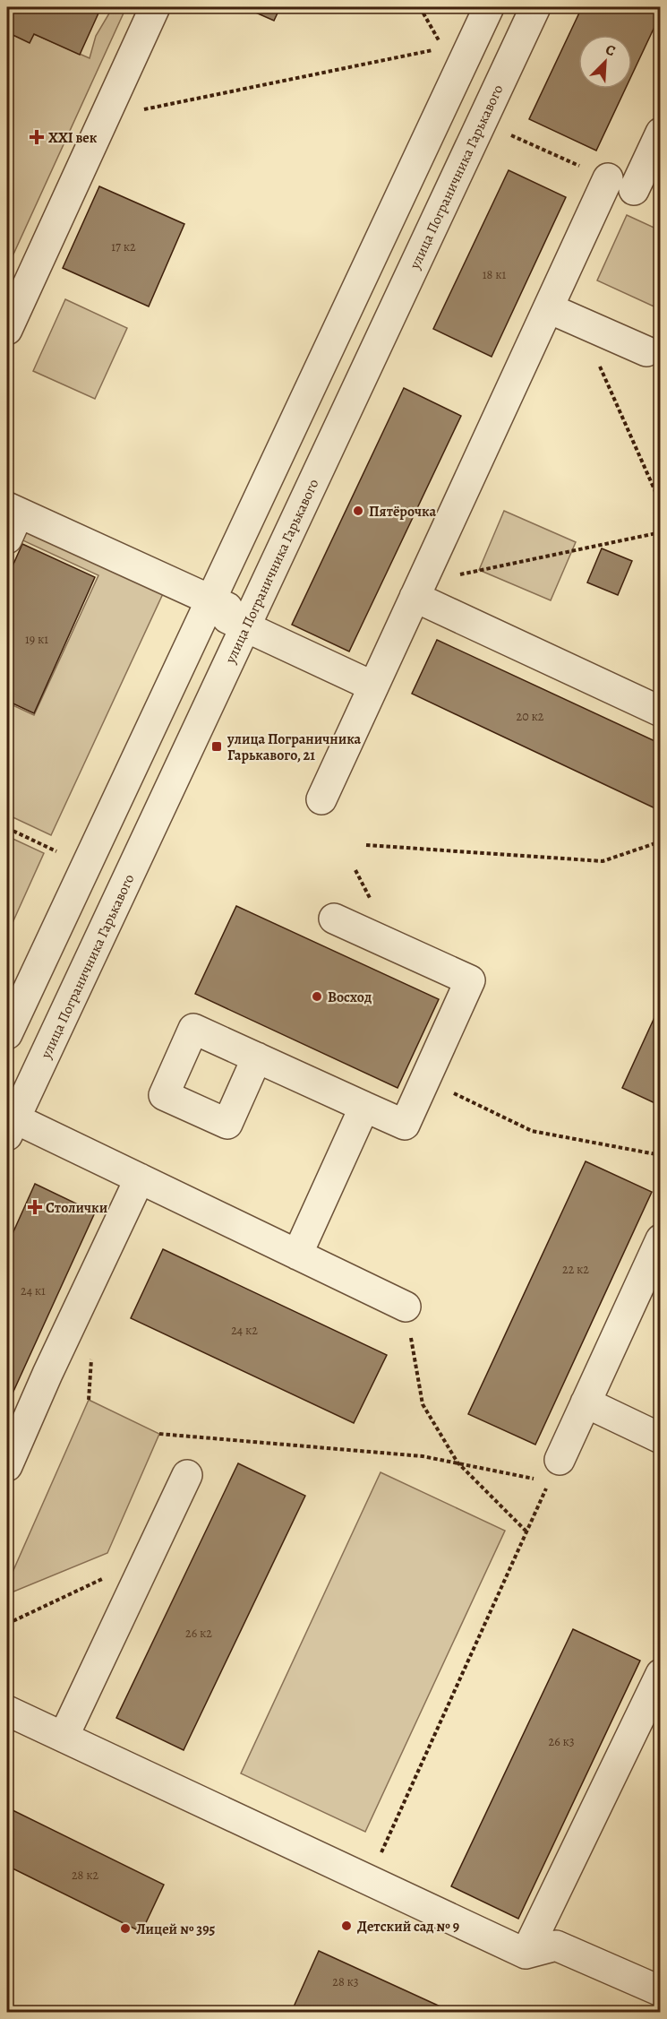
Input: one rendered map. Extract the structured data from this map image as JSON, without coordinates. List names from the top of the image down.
{
  "streets": {
    "street": ["улица Пограничника Гарькавого"]
  },
  "places": {
    "health": ["XXI век", "Столички"],
    "other": [
      "Пятёрочка",
      "Восход",
      "Детский сад № 9",
      "Лицей № 395"
    ],
    "transit": ["улица Пограничника Гарькавого, 21"]
  },
  "house_numbers": [
    "17 к2",
    "18 к1",
    "19 к1",
    "20 к2",
    "22 к2",
    "24 к1",
    "24 к2",
    "26 к2",
    "26 к3",
    "28 к2",
    "28 к3"
  ],
  "north": "top right"
}
